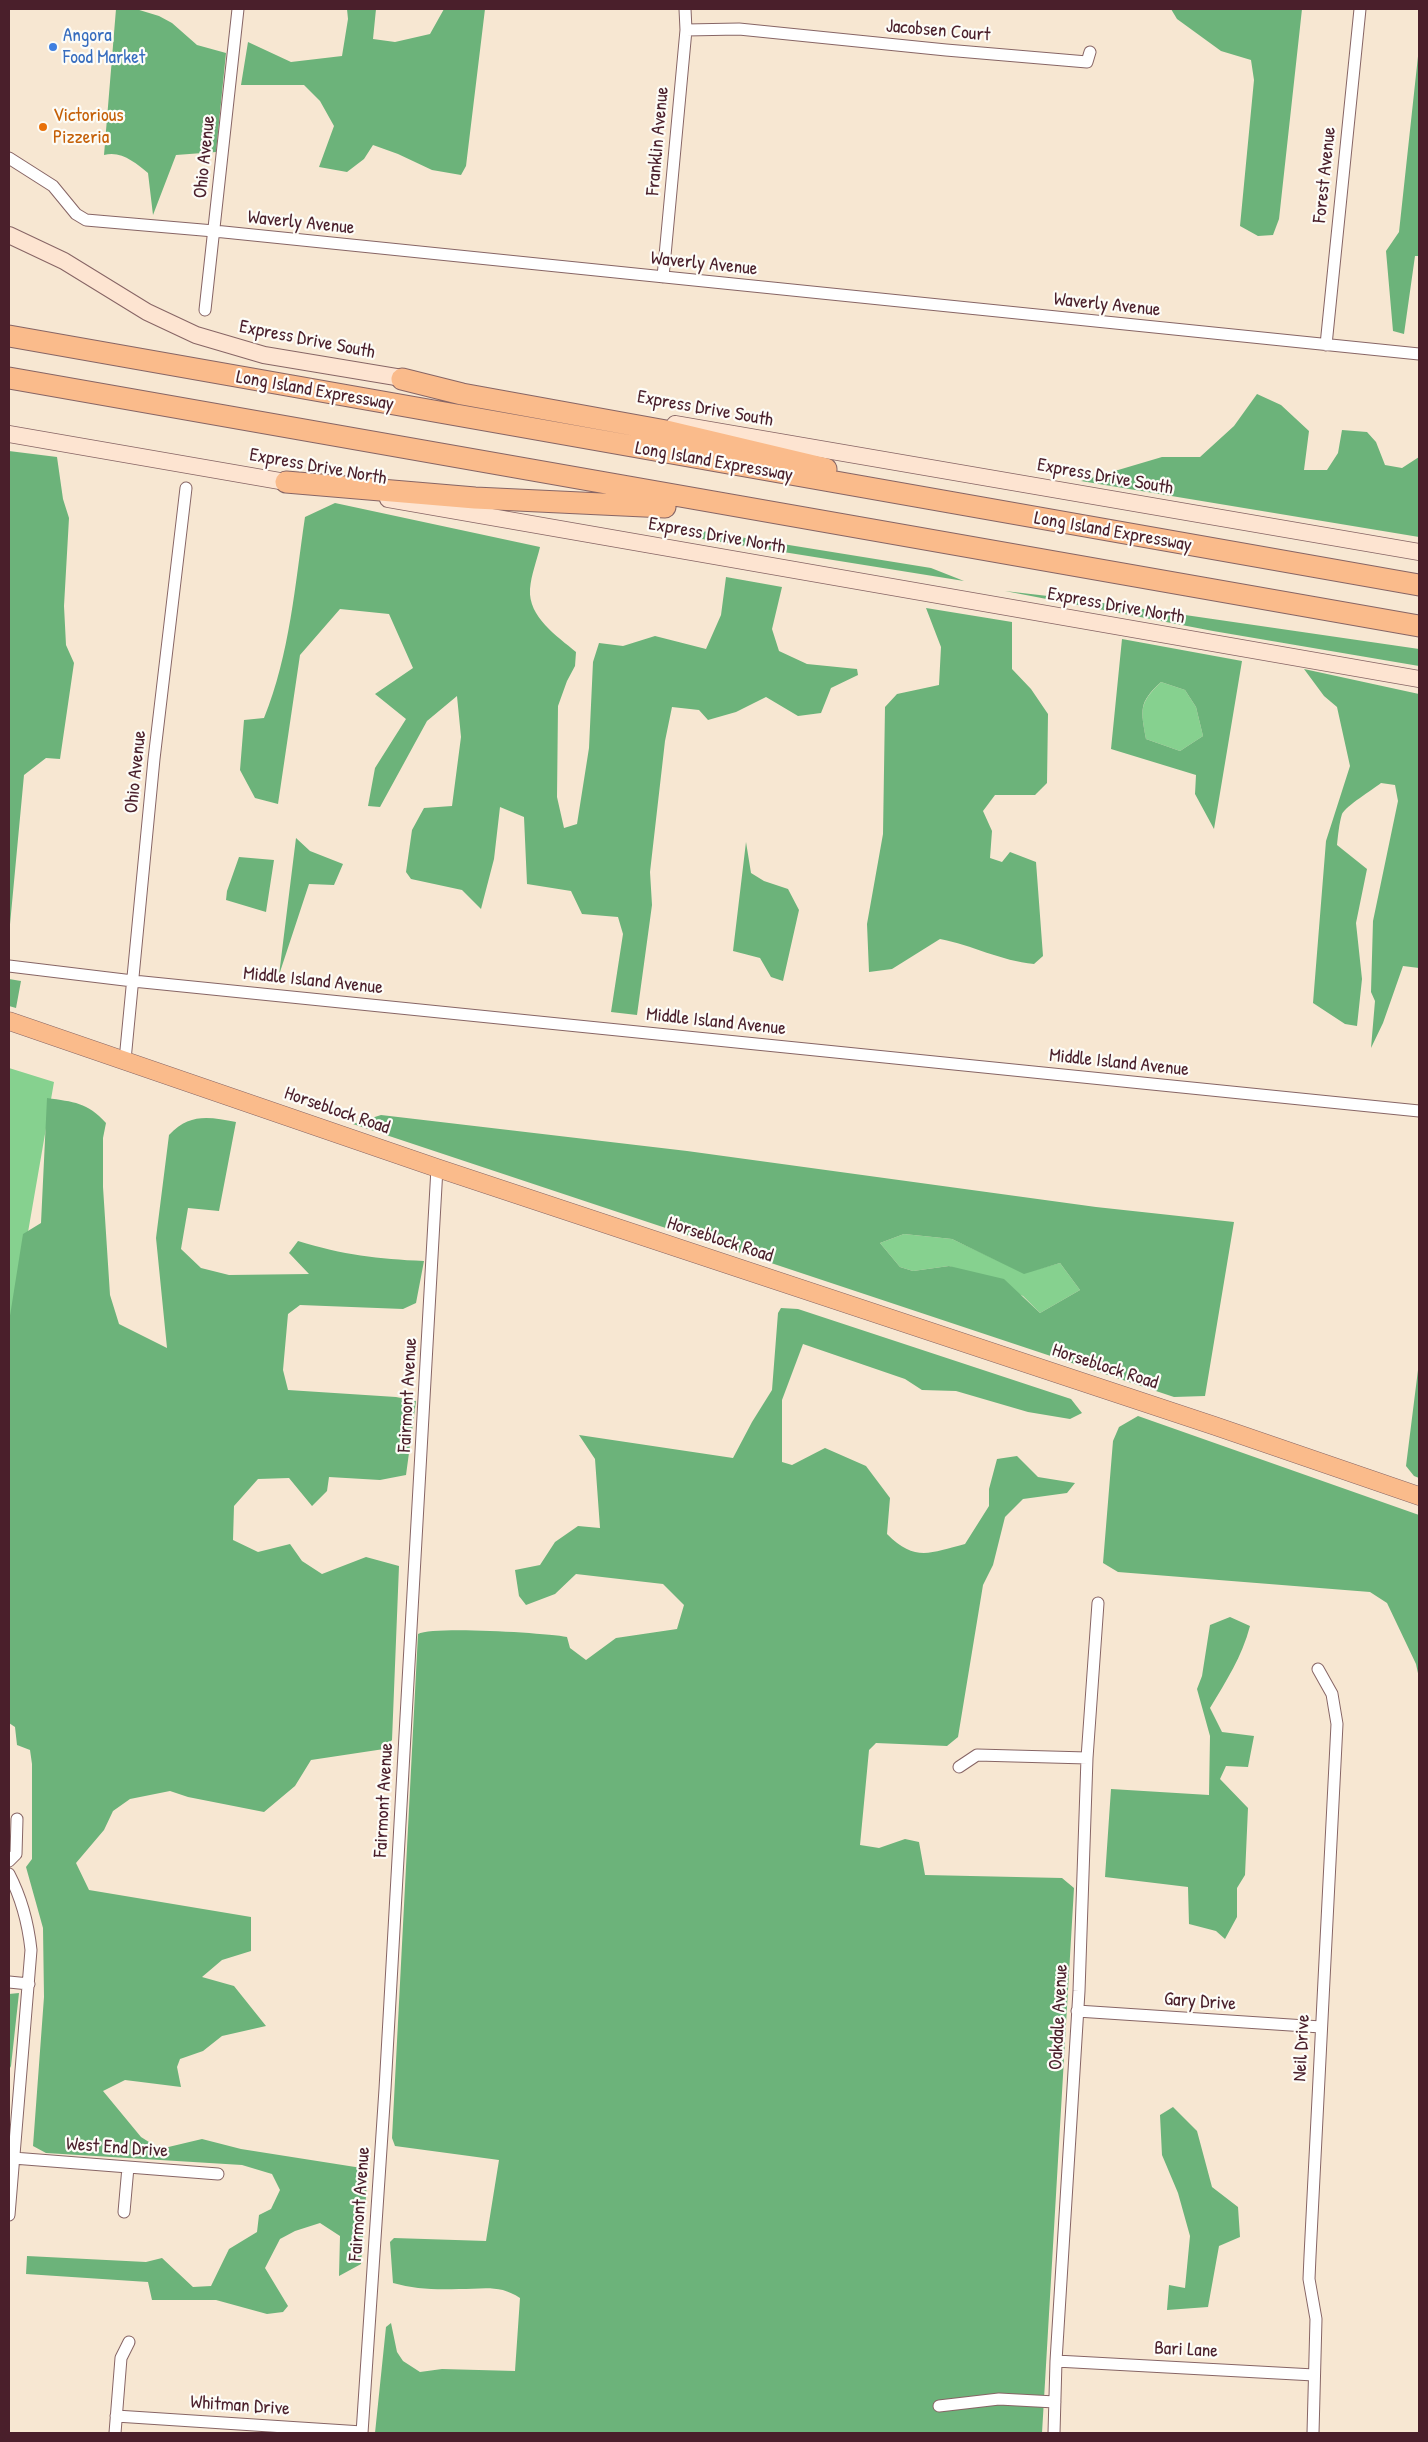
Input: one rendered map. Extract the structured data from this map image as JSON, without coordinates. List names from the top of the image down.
{
  "streets": {
    "highway": ["Long Island Expressway"],
    "main road": ["Express Drive South", "Express Drive North", "Horseblock Road"],
    "street": [
      "Jacobsen Court",
      "Franklin Avenue",
      "Ohio Avenue",
      "Forest Avenue",
      "Waverly Avenue",
      "Middle Island Avenue",
      "Fairmont Avenue",
      "Gary Drive",
      "Oakdale Avenue",
      "Neil Drive",
      "West End Drive",
      "Bari Lane",
      "Whitman Drive"
    ]
  },
  "crossings": [
    ["Jacobsen Court", "Franklin Avenue"],
    ["Franklin Avenue", "Waverly Avenue"],
    ["Ohio Avenue", "Waverly Avenue"],
    ["Ohio Avenue", "Middle Island Avenue"],
    ["Ohio Avenue", "Horseblock Road"],
    ["Forest Avenue", "Waverly Avenue"],
    ["Horseblock Road", "Fairmont Avenue"],
    ["Fairmont Avenue", "Whitman Drive"],
    ["Gary Drive", "Oakdale Avenue"],
    ["Gary Drive", "Neil Drive"],
    ["Oakdale Avenue", "Bari Lane"],
    ["Neil Drive", "Bari Lane"]
  ],
  "places": ["Angora Food Market", "Victorious Pizzeria"]
}
